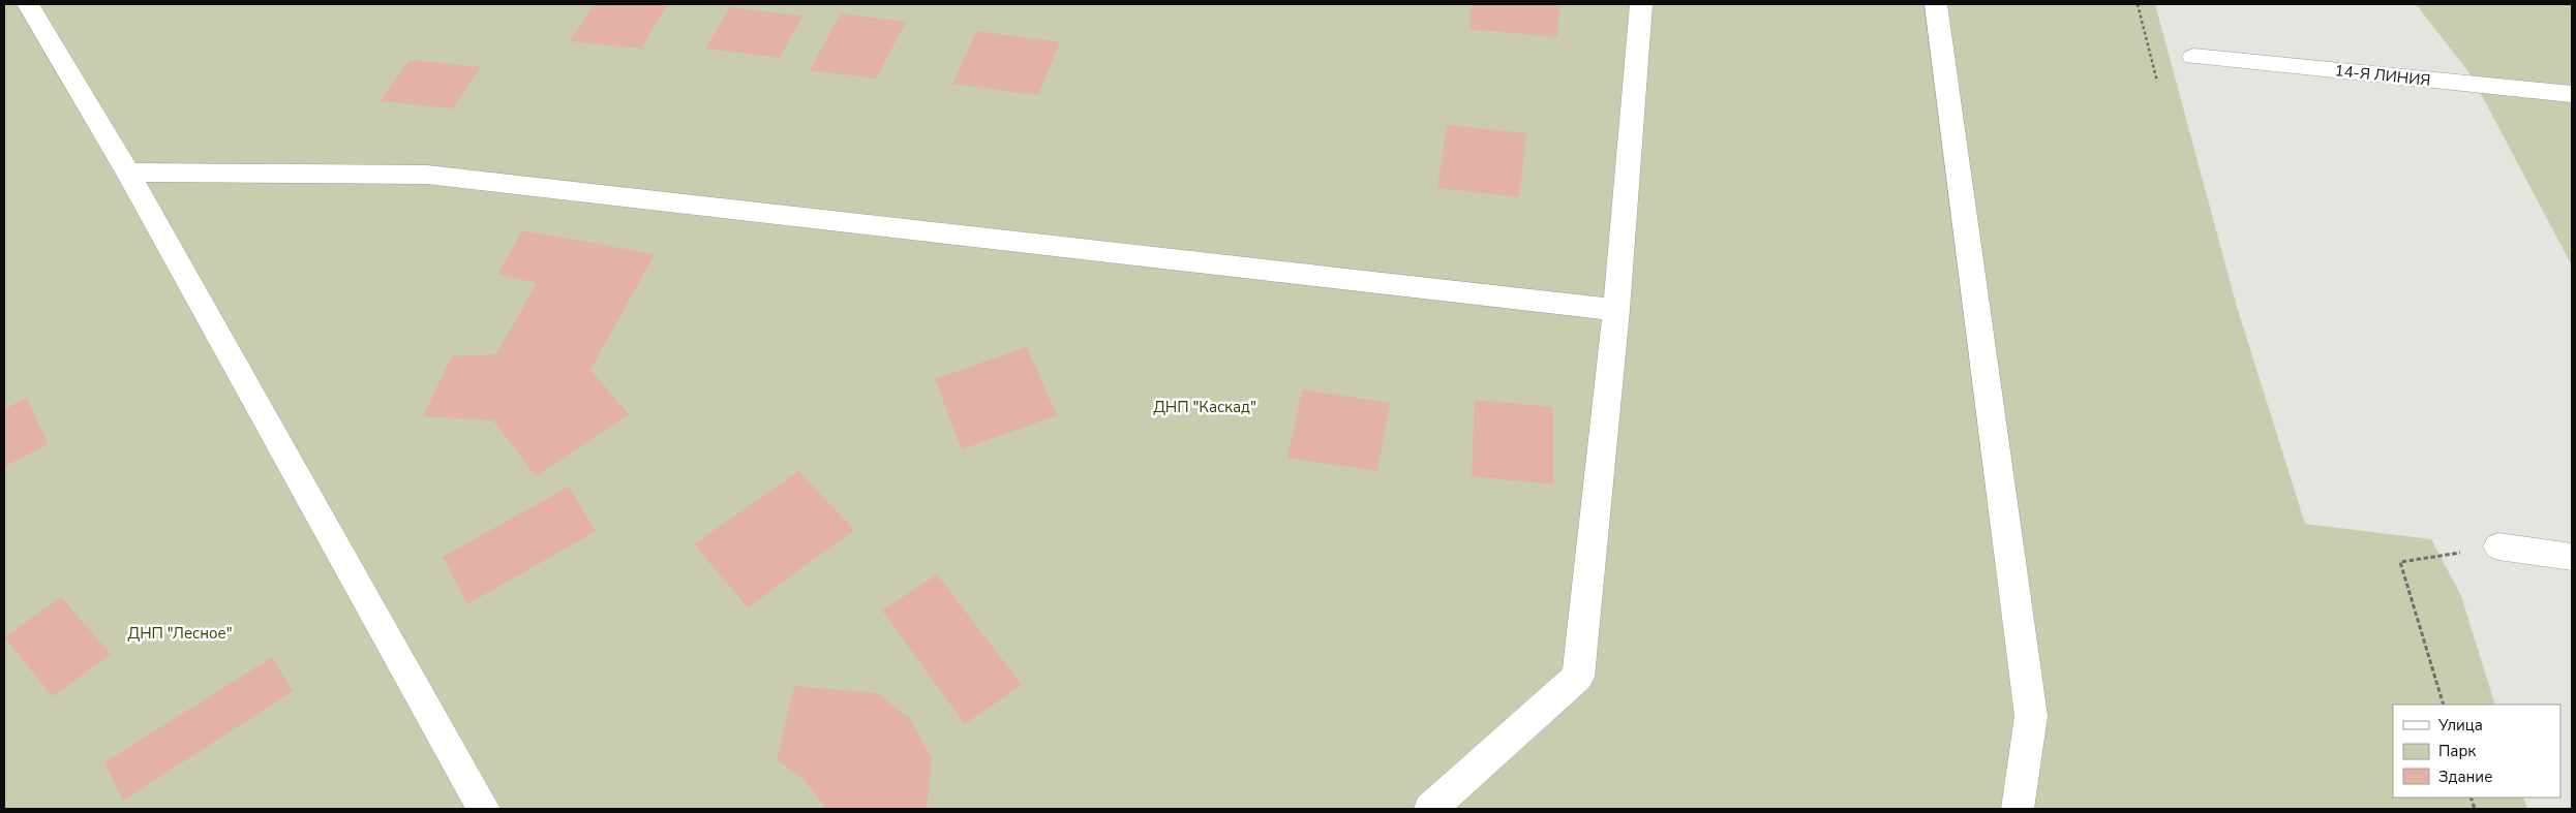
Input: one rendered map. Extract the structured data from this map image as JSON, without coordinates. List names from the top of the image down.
{
  "streets": {
    "street": ["14-Я ЛИНИЯ"]
  },
  "parks": ["ДНП \"Каскад\"", "ДНП \"Лесное\""],
  "legend": ["Улица", "Парк", "Здание"]
}
